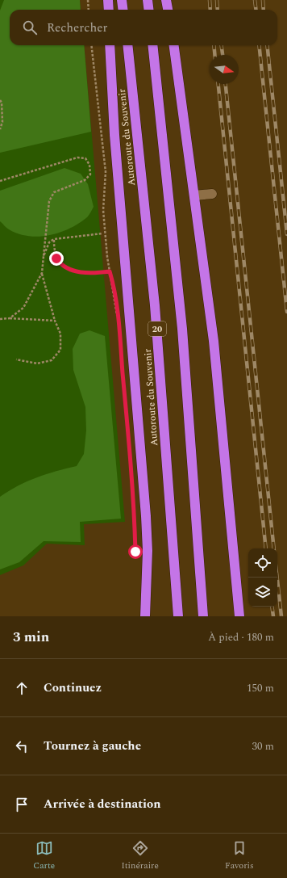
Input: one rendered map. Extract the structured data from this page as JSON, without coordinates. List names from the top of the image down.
{
  "streets": {
    "highway": ["Autoroute du Souvenir", "20"]
  },
  "north": "right",
  "page": {
    "search": "Rechercher",
    "heading": ["3 min", "À pied · 180 m"],
    "list": [
      ["Continuez", "150 m"],
      ["Tournez à gauche", "30 m"],
      "Arrivée à destination"
    ],
    "nav": ["Carte", "Itinéraire", "Favoris"]
  }
}
